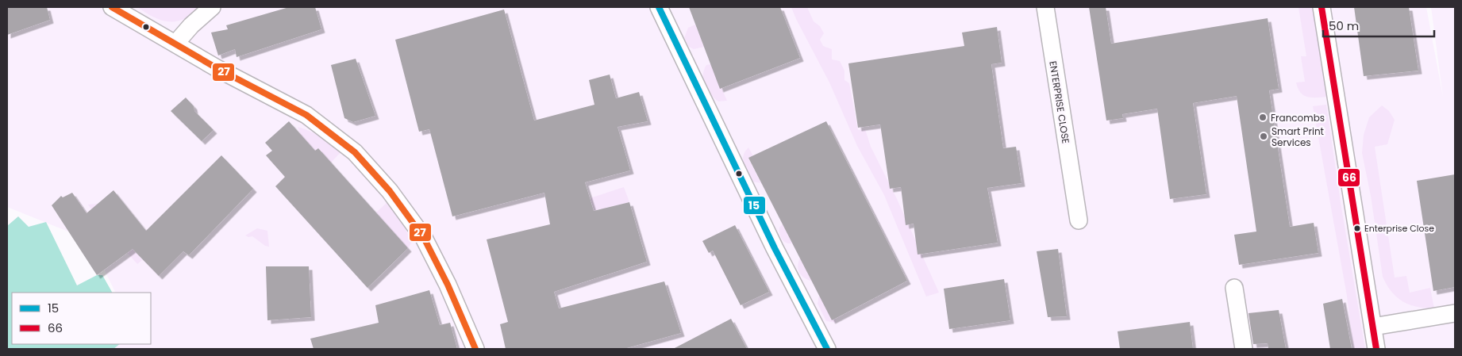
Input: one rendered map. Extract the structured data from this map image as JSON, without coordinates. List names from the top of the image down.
{
  "streets": {
    "street": ["ENTERPRISE CLOSE"]
  },
  "places": ["Francombs", "Smart Print Services", "Enterprise Close"],
  "lines": ["transit line 15", "transit line 66", "transit line 27"],
  "legend": ["15", "66"],
  "scale_bar": "50 m"
}
